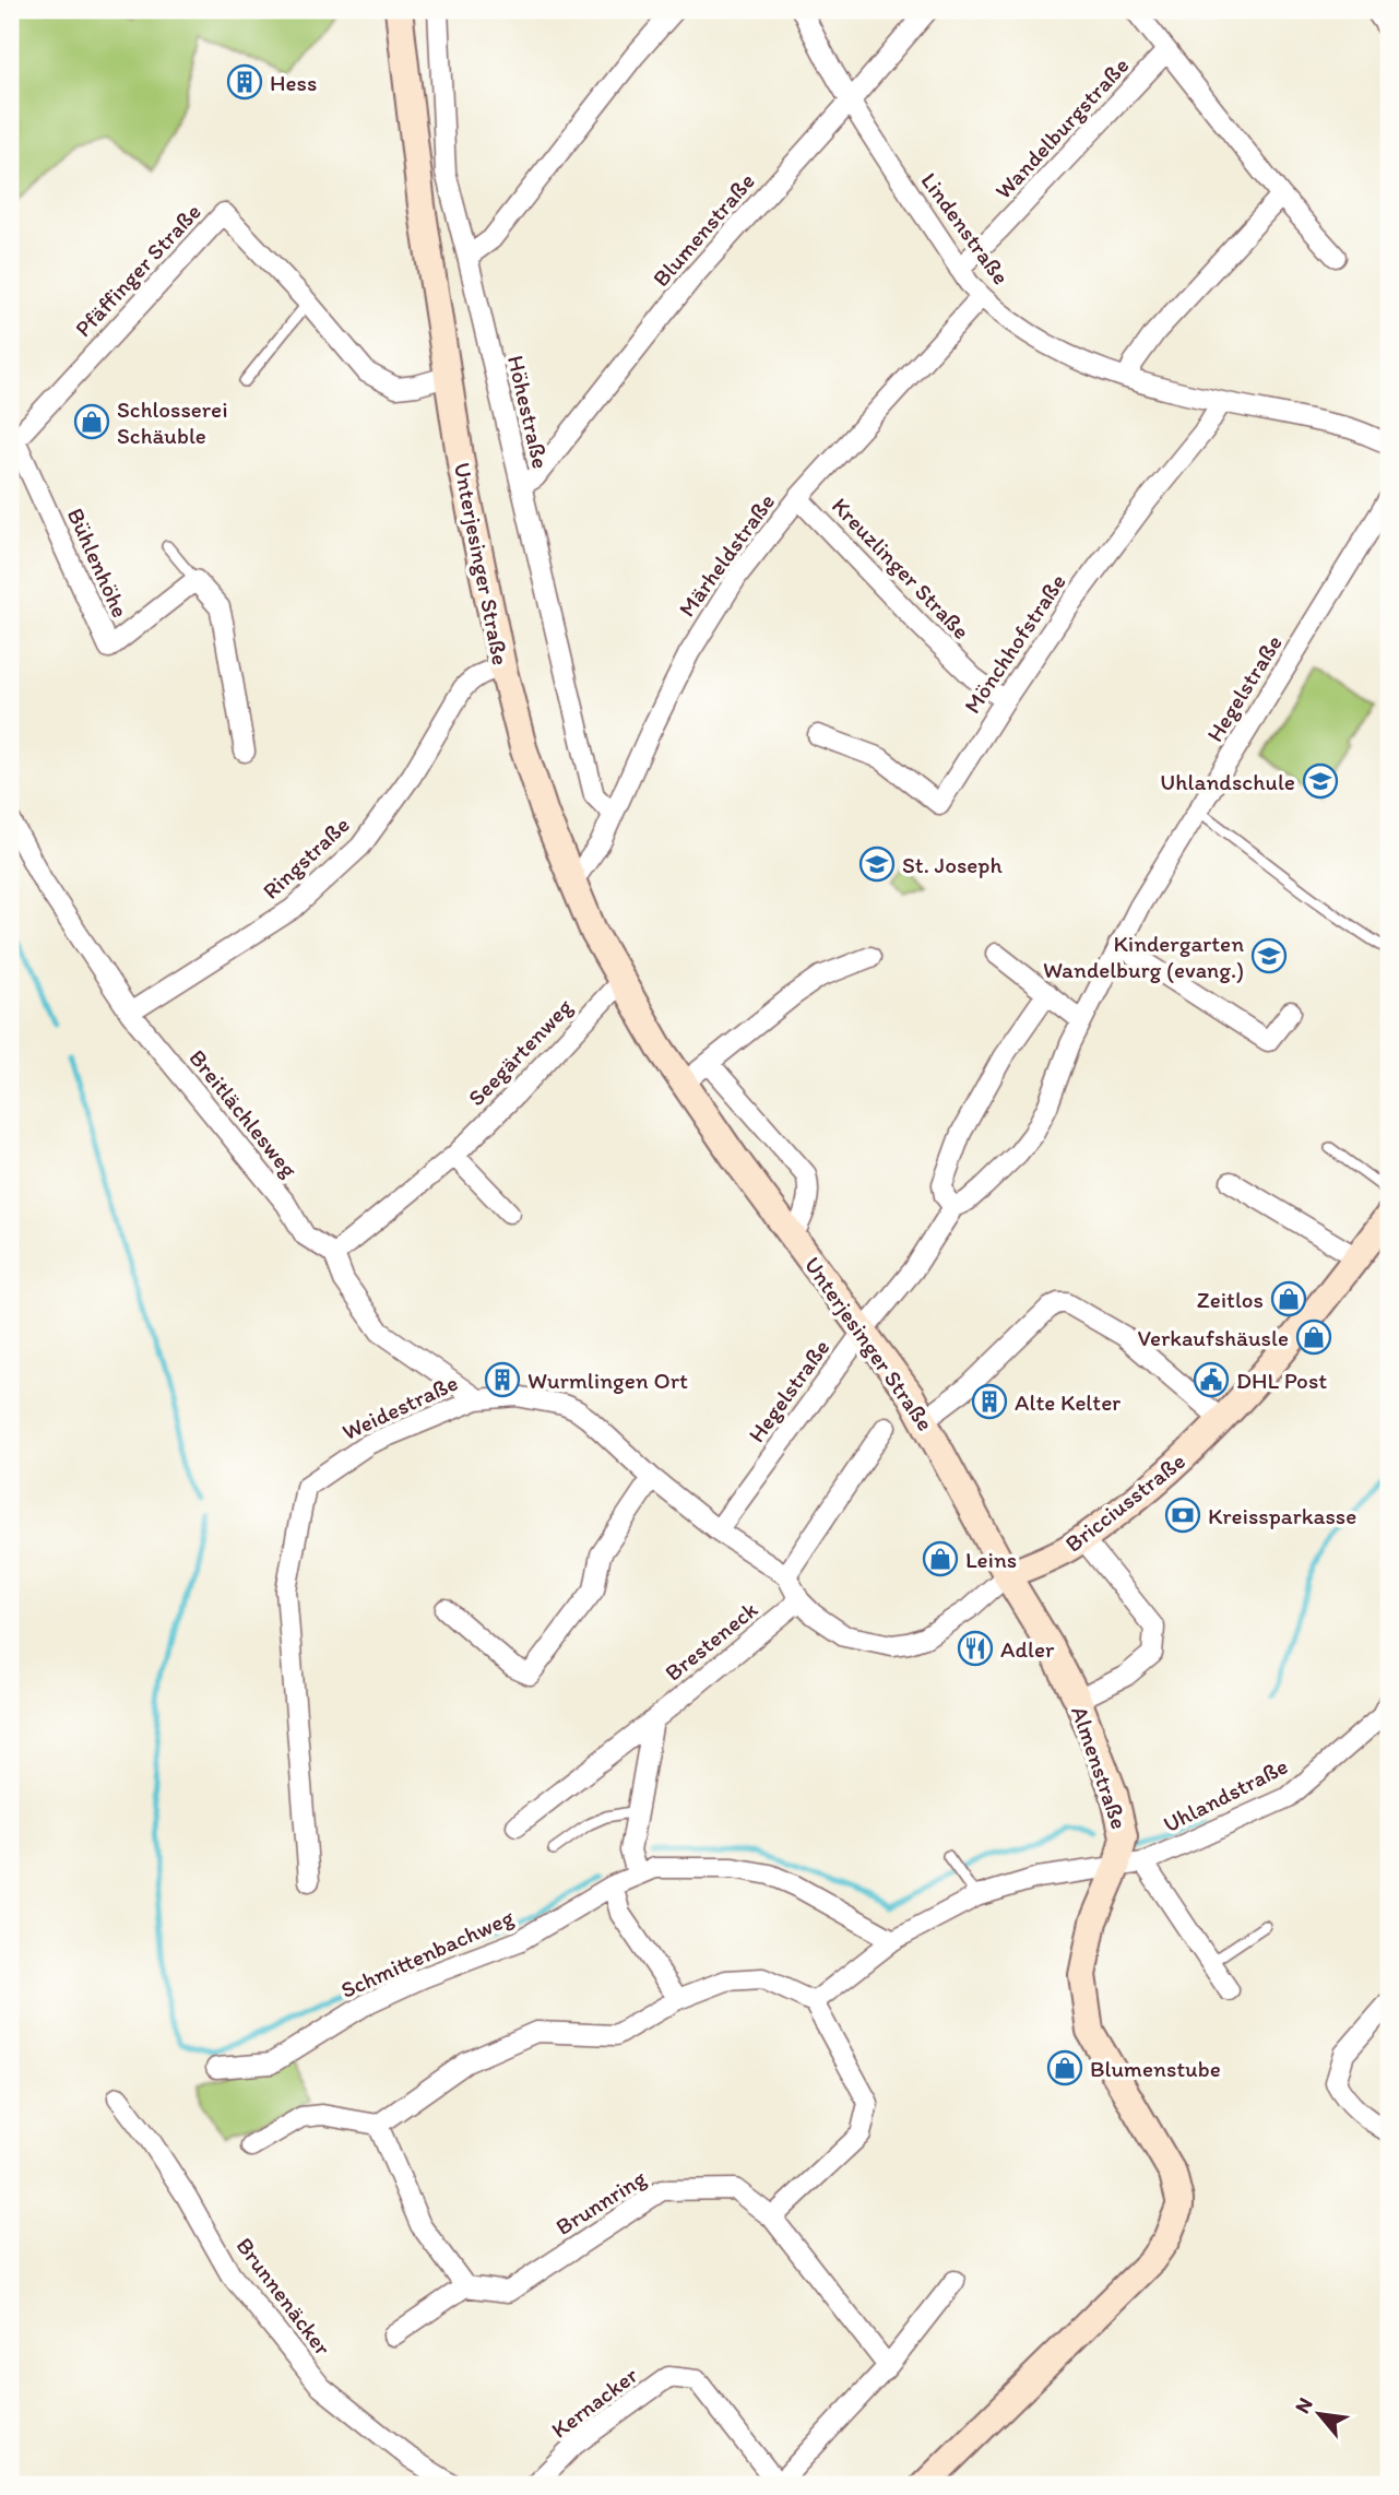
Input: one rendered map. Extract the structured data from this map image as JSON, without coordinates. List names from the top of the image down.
{
  "streets": {
    "main road": ["Unterjesinger Straße", "Bricciusstraße", "Almenstraße"],
    "street": [
      "Wandelburgstraße",
      "Lindenstraße",
      "Blumenstraße",
      "Pfäffinger Straße",
      "Höhestraße",
      "Märheldstraße",
      "Bühlenhöhe",
      "Kreuzlinger Straße",
      "Mönchhofstraße",
      "Hegelstraße",
      "Ringstraße",
      "Seegärtenweg",
      "Breitlächlesweg",
      "Weidestraße",
      "Bresteneck",
      "Uhlandstraße",
      "Schmittenbachweg",
      "Brunnring",
      "Brunnenäcker",
      "Kernacker"
    ]
  },
  "crossings": [
    ["Wandelburgstraße", "Lindenstraße"],
    ["Lindenstraße", "Blumenstraße"],
    ["Lindenstraße", "Märheldstraße"],
    ["Lindenstraße", "Mönchhofstraße"],
    ["Blumenstraße", "Höhestraße"],
    ["Pfäffinger Straße", "Bühlenhöhe"],
    ["Pfäffinger Straße", "Unterjesinger Straße"],
    ["Höhestraße", "Märheldstraße"],
    ["Märheldstraße", "Unterjesinger Straße"],
    ["Märheldstraße", "Kreuzlinger Straße"],
    ["Unterjesinger Straße", "Hegelstraße"],
    ["Unterjesinger Straße", "Ringstraße"],
    ["Unterjesinger Straße", "Seegärtenweg"],
    ["Unterjesinger Straße", "Bricciusstraße"],
    ["Unterjesinger Straße", "Almenstraße"],
    ["Kreuzlinger Straße", "Mönchhofstraße"],
    ["Hegelstraße", "Weidestraße"],
    ["Ringstraße", "Breitlächlesweg"],
    ["Seegärtenweg", "Breitlächlesweg"],
    ["Weidestraße", "Bricciusstraße"],
    ["Weidestraße", "Bresteneck"],
    ["Bricciusstraße", "Bresteneck"],
    ["Bricciusstraße", "Almenstraße"],
    ["Almenstraße", "Uhlandstraße"]
  ],
  "places": {
    "building": ["Hess", "Wurmlingen Ort", "Alte Kelter"],
    "shop": [
      "Schlosserei Schäuble",
      "Zeitlos",
      "Verkaufshäusle",
      "Leins",
      "Blumenstube"
    ],
    "school or university": ["Uhlandschule", "St. Joseph", "Kindergarten Wandelburg (evang.)"],
    "public building": ["DHL Post"],
    "bank": ["Kreissparkasse"],
    "restaurant": ["Adler"]
  },
  "north": "top left"
}
